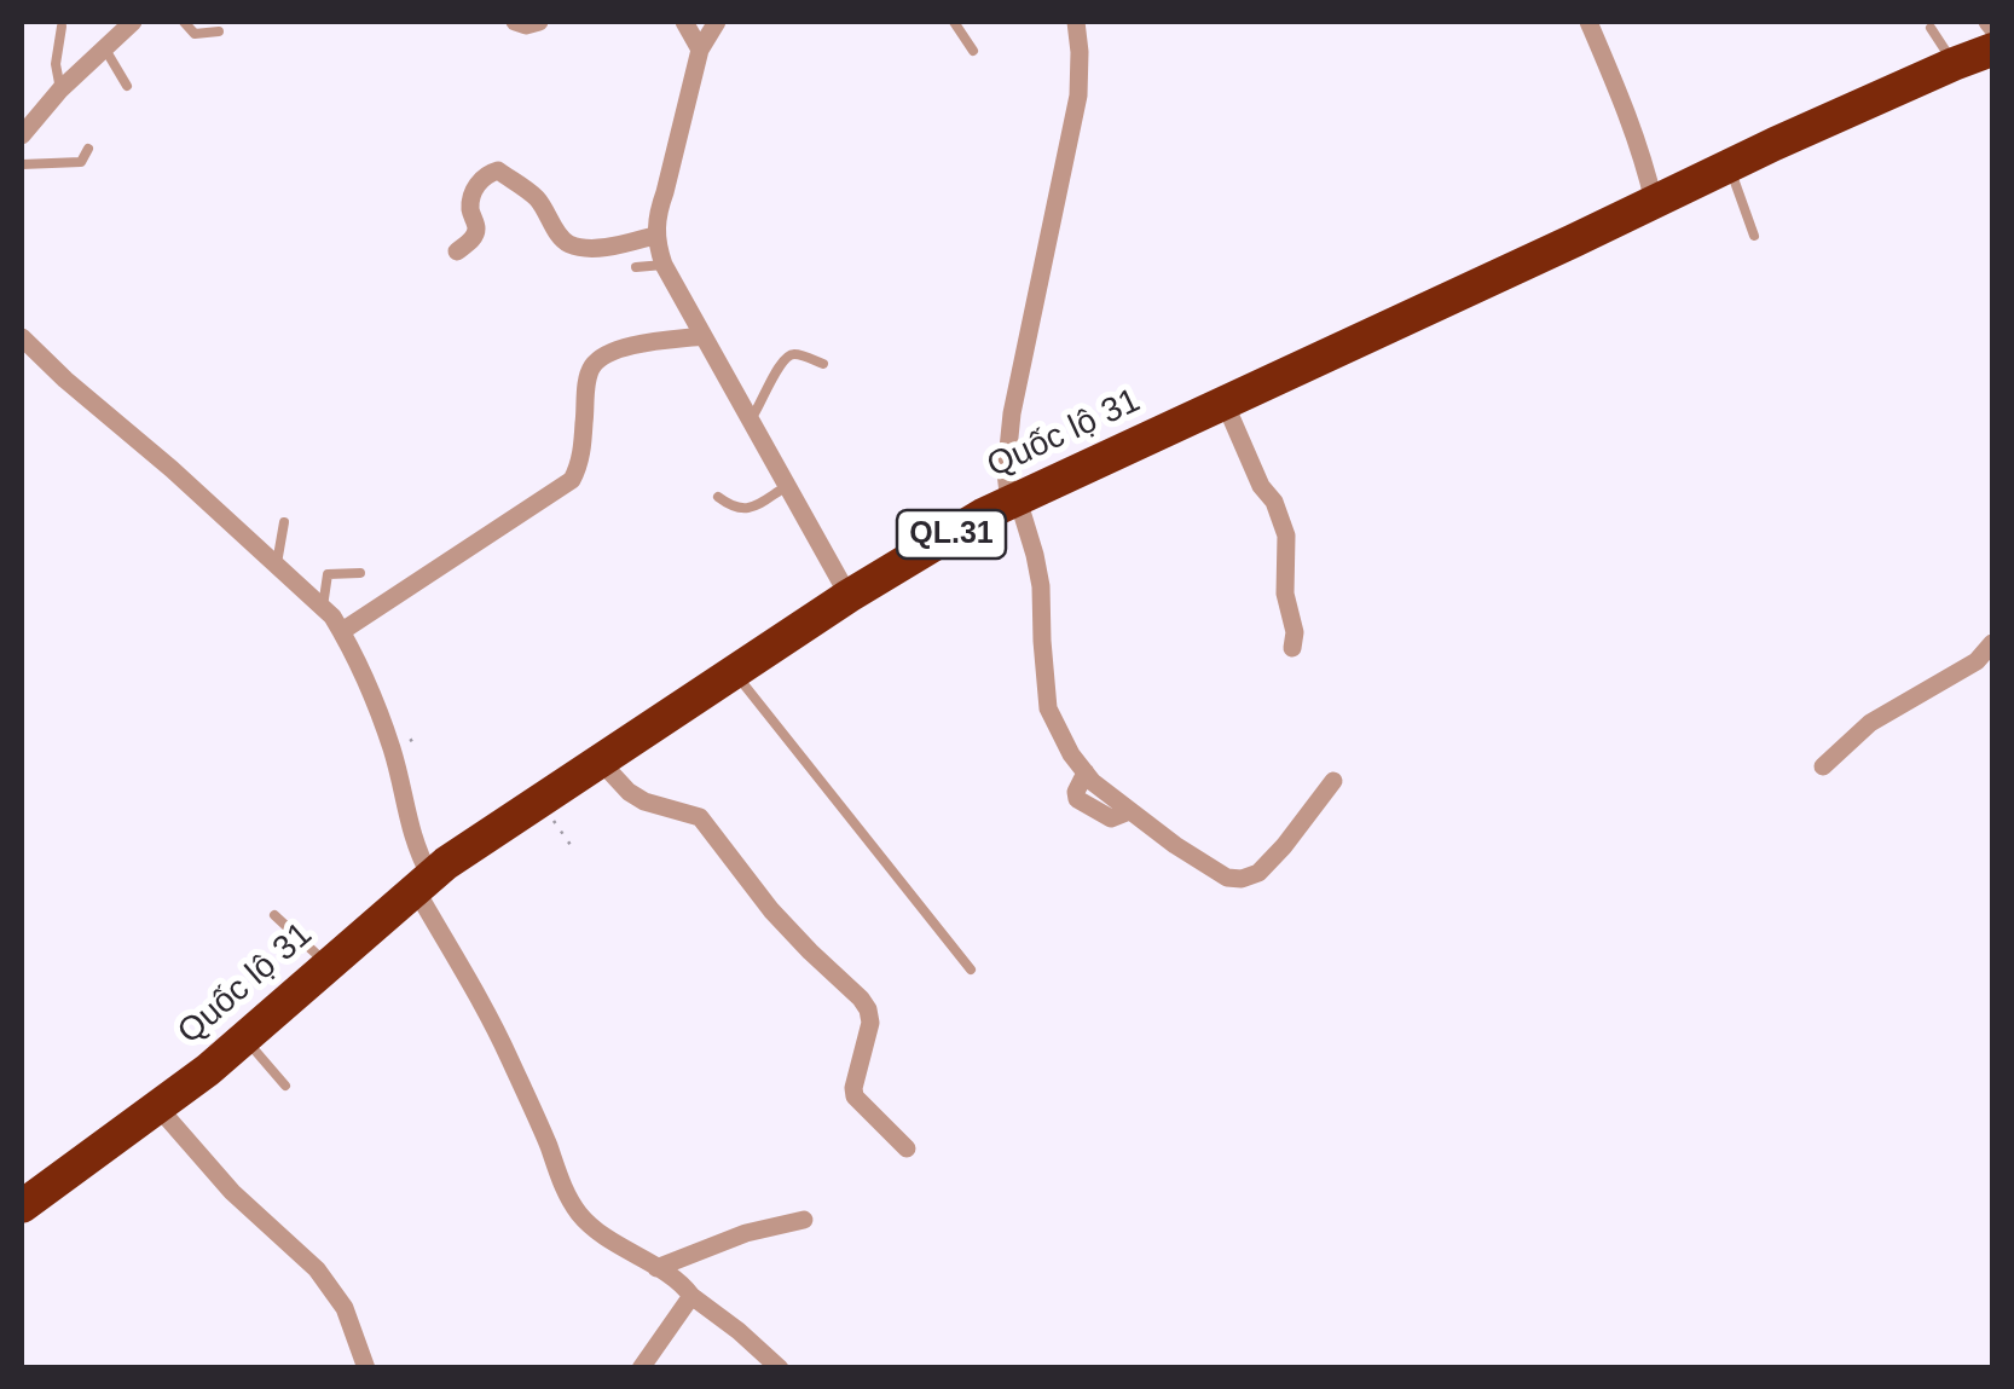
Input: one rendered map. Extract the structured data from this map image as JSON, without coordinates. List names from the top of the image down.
{
  "streets": {
    "highway": ["Quốc lộ 31", "QL.31"]
  }
}
